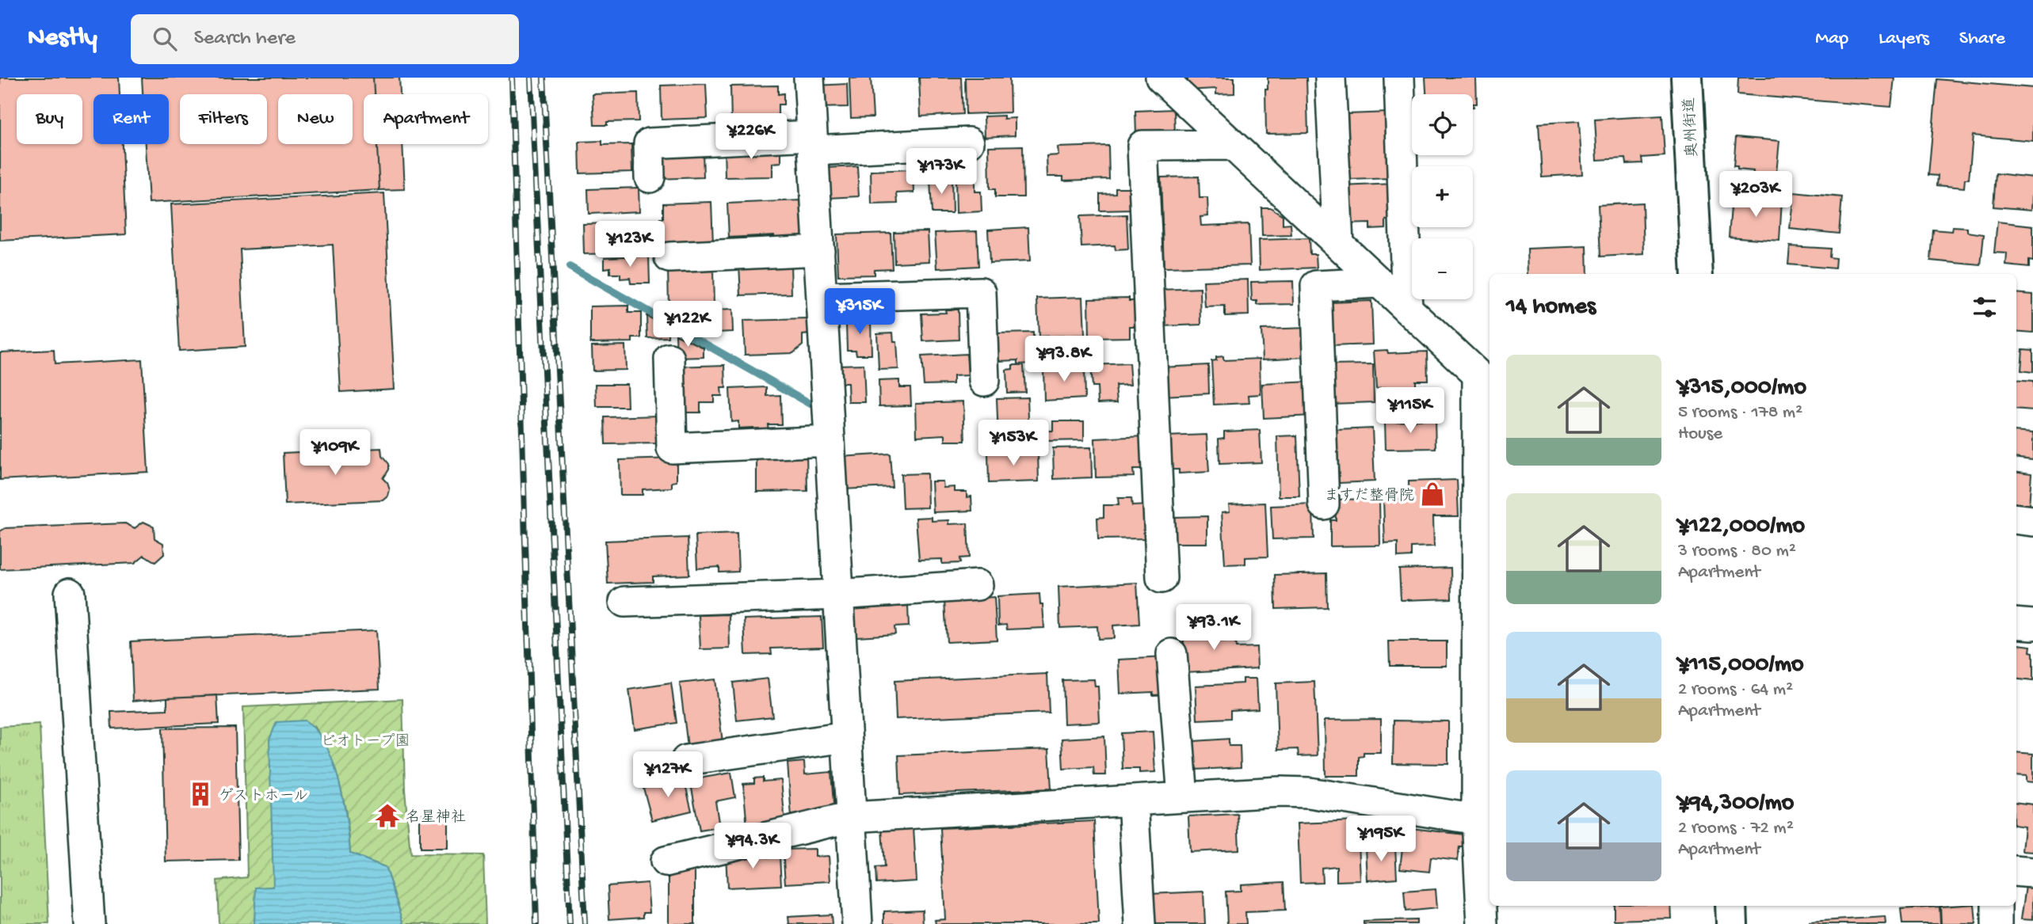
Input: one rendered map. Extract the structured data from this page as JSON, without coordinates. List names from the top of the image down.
{
  "streets": {
    "main road": ["奥州街道"]
  },
  "parks": ["ビオトープ園"],
  "places": {
    "shop": ["ますだ整骨院"],
    "building": ["ゲストホール"],
    "temple": ["名星神社"]
  },
  "page": {
    "header": "Nestly",
    "search": "Search here",
    "nav": ["Map", "Layers", "Share"],
    "map_buttons": ["+", "−"],
    "chip": [
      "Buy",
      "Rent",
      "Filters",
      "New",
      "Apartment"
    ],
    "price": [
      "¥226K",
      "¥173K",
      "¥203K",
      "¥123K",
      "¥315K",
      "¥122K",
      "¥93.8K",
      "¥115K",
      "¥153K",
      "¥109K",
      "¥93.1K",
      "¥127K",
      "¥195K",
      "¥94.3K"
    ],
    "heading": "14 homes",
    "list": [
      {
        "name": "¥315,000/mo",
        "note": "5 rooms · 178 m² · House"
      },
      {
        "name": "¥122,000/mo",
        "note": "3 rooms · 80 m² · Apartment"
      },
      {
        "name": "¥115,000/mo",
        "note": "2 rooms · 64 m² · Apartment"
      },
      {
        "name": "¥94,300/mo",
        "note": "2 rooms · 72 m² · Apartment"
      }
    ]
  }
}
